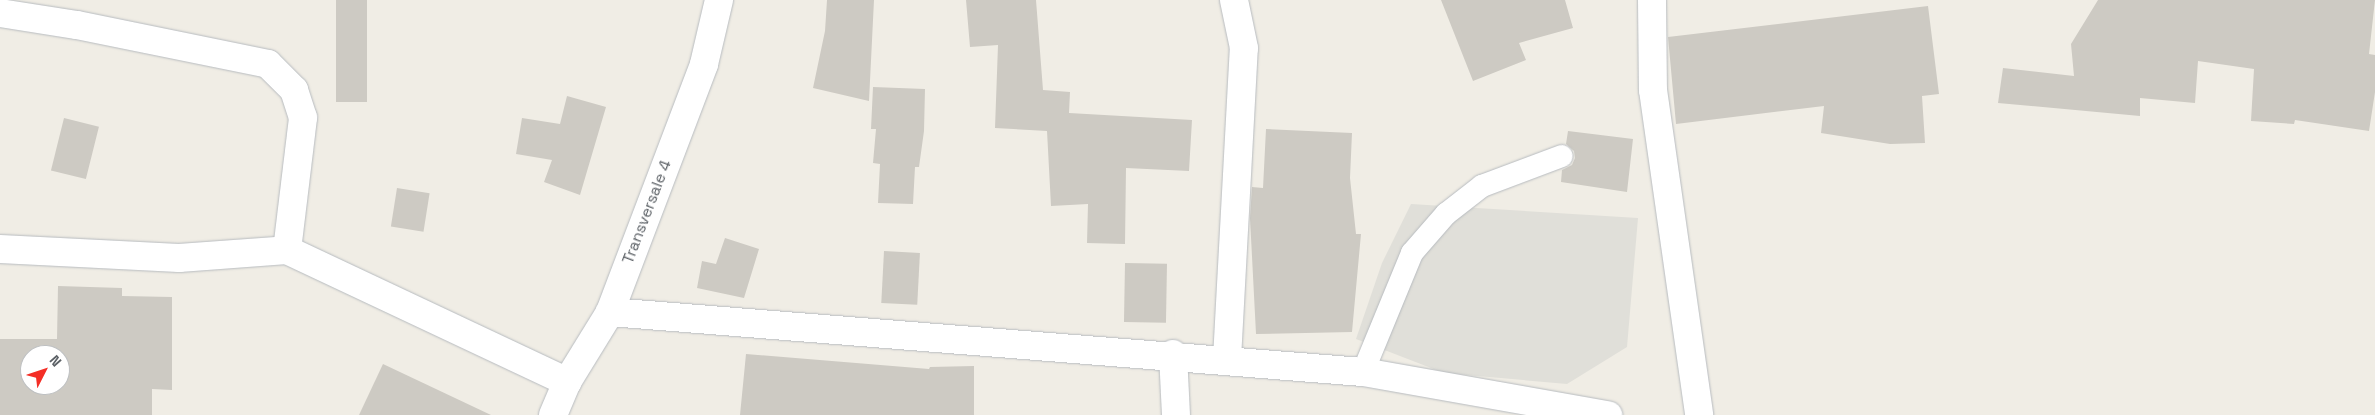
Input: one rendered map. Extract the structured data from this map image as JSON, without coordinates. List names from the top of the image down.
{
  "streets": {
    "street": ["Transversale 4"]
  },
  "north": "top right"
}
